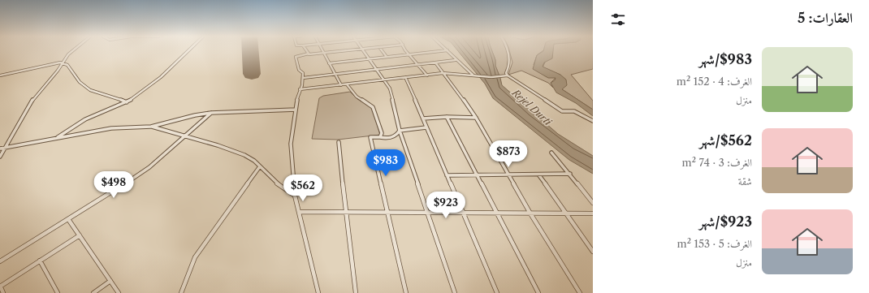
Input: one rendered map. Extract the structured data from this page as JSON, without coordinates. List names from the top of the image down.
{
  "water": ["Rejel Durti"],
  "page": {
    "heading": "العقارات: 5",
    "list": [
      {
        "name": "$983/شهر",
        "note": "الغرف: 4 · 152 m² · منزل"
      },
      {
        "name": "$562/شهر",
        "note": "الغرف: 3 · 74 m² · شقة"
      },
      {
        "name": "$923/شهر",
        "note": "الغرف: 5 · 153 m² · منزل"
      }
    ],
    "price": [
      "$873",
      "$983",
      "$498",
      "$562",
      "$923"
    ]
  }
}
